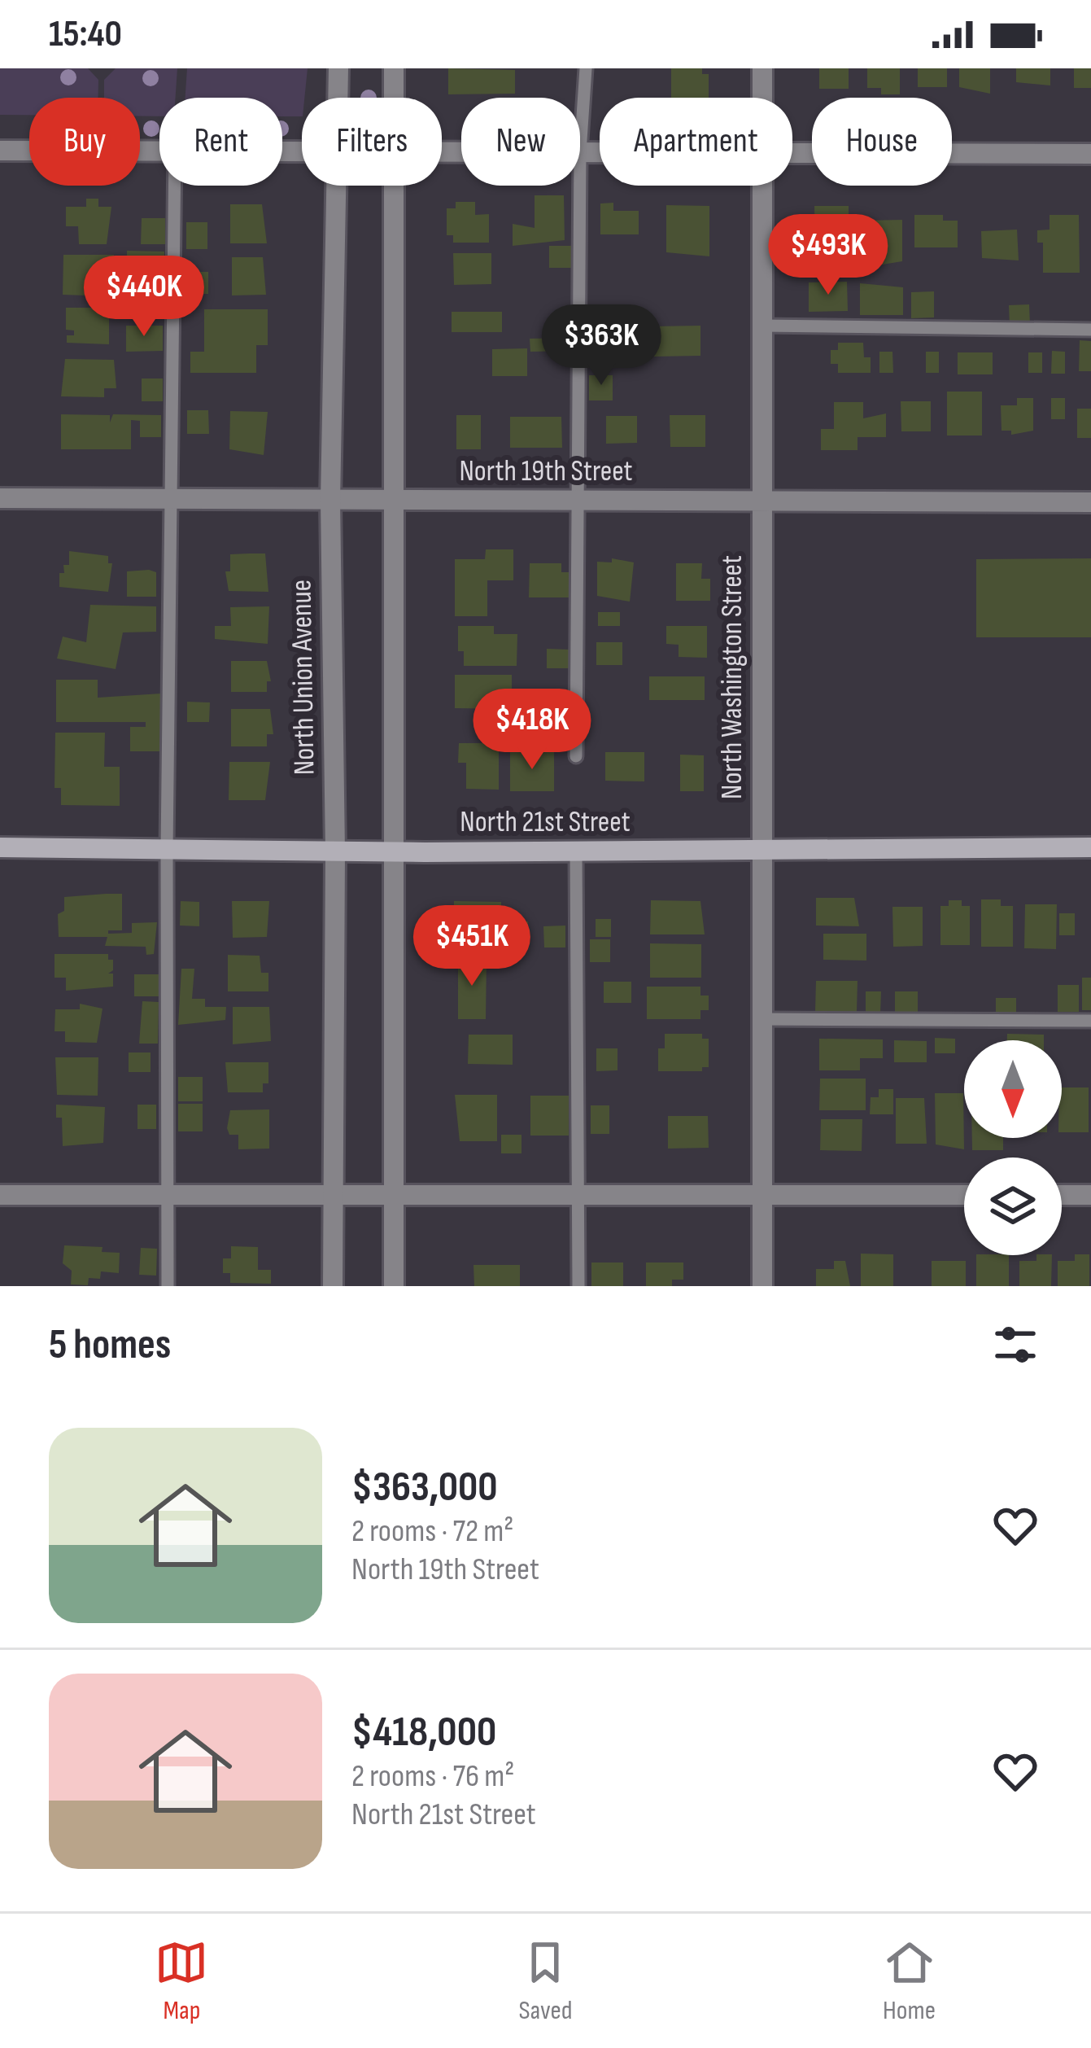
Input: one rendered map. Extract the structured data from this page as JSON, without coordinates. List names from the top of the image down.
{
  "streets": {
    "main road": ["North 21st Street"],
    "street": ["North 19th Street", "North Union Avenue", "North Washington Street"]
  },
  "crossings": [
    ["North 19th Street", "North Union Avenue"],
    ["North 19th Street", "North Washington Street"],
    ["North Union Avenue", "North 21st Street"],
    ["North Washington Street", "North 21st Street"]
  ],
  "north": "bottom",
  "page": {
    "status": "15:40",
    "chip": [
      "Buy",
      "Rent",
      "Filters",
      "New",
      "Apartment",
      "House"
    ],
    "price": [
      "$493K",
      "$440K",
      "$363K",
      "$418K",
      "$451K"
    ],
    "heading": "5 homes",
    "list": [
      {
        "name": "$363,000",
        "note": "2 rooms · 72 m² · North 19th Street"
      },
      {
        "name": "$418,000",
        "note": "2 rooms · 76 m² · North 21st Street"
      }
    ],
    "tabs": ["Map", "Saved", "Home"]
  }
}
